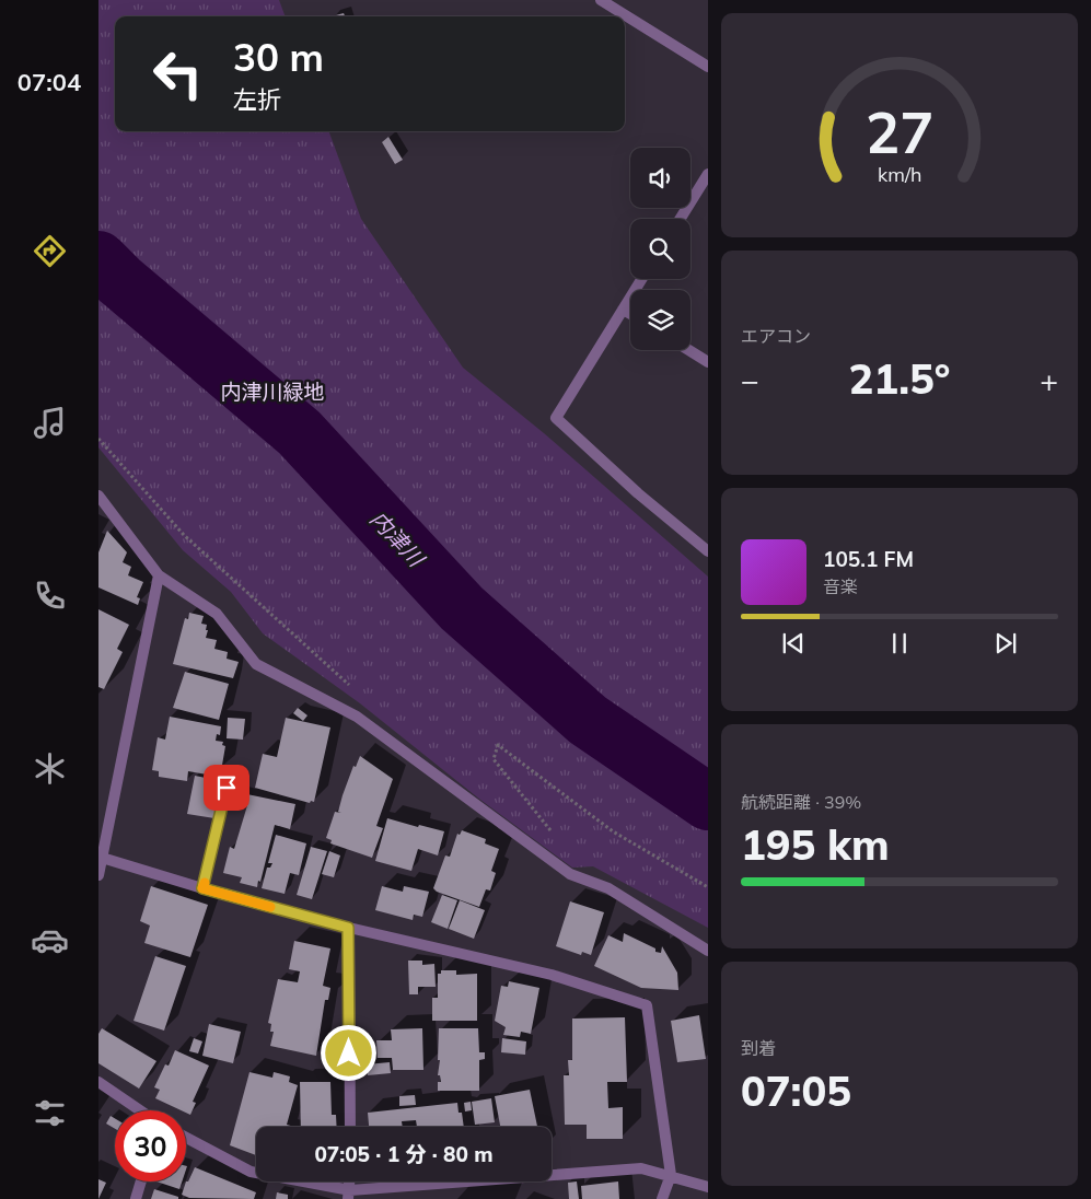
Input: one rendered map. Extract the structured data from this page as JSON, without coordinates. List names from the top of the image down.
{
  "water": ["内津川"],
  "parks": ["内津川緑地"],
  "page": {
    "tabs": "07:04",
    "turn": ["30 m", "左折"],
    "tile": [
      "エアコン",
      ["航続距離 · 39%", "195 km"],
      ["到着", "07:05"]
    ],
    "heat": ["−", "21.5°", "+"],
    "song": ["105.1 FM", "音楽"],
    "limit": "30",
    "trip": "07:05 · 1 分 · 80 m",
    "gauge": ["27", "km/h"]
  }
}
